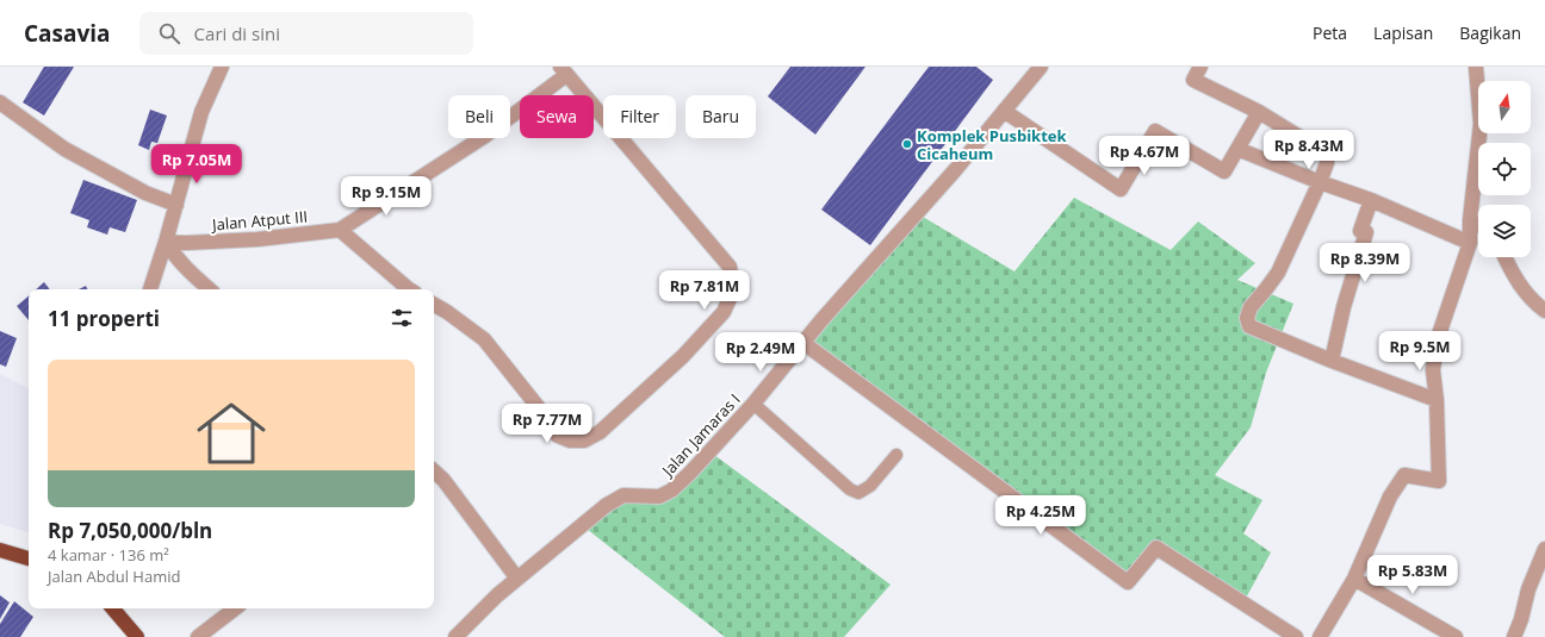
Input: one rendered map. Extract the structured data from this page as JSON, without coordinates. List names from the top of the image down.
{
  "streets": {
    "street": ["Jalan Atput III", "Jalan Jamaras I"]
  },
  "places": ["Komplek Pusbiktek Cicaheum"],
  "north": "top",
  "page": {
    "header": "Casavia",
    "search": "Cari di sini",
    "nav": ["Peta", "Lapisan", "Bagikan"],
    "chip": [
      "Beli",
      "Sewa",
      "Filter",
      "Baru"
    ],
    "price": [
      "Rp 8.43M",
      "Rp 4.67M",
      "Rp 7.05M",
      "Rp 9.15M",
      "Rp 8.39M",
      "Rp 7.81M",
      "Rp 9.5M",
      "Rp 2.49M",
      "Rp 7.77M",
      "Rp 4.25M",
      "Rp 5.83M"
    ],
    "heading": "11 properti",
    "list": [
      {
        "name": "Rp 7,050,000/bln",
        "note": "4 kamar · 136 m² · Jalan Abdul Hamid"
      }
    ]
  }
}
